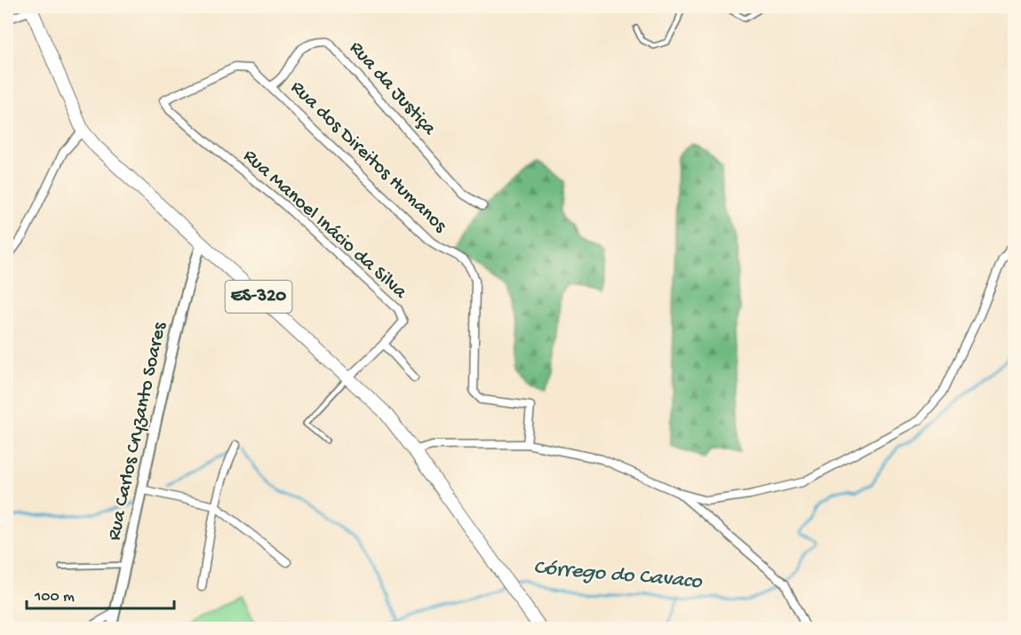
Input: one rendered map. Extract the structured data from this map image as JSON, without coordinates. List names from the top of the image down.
{
  "streets": {
    "main road": ["ES-320"],
    "street": [
      "Rua da Justiça",
      "Rua dos Direitos Humanos",
      "Rua Manoel Inácio da Silva",
      "Rua Carlos Cryzanto Soares"
    ]
  },
  "crossings": [
    ["Rua da Justiça", "Rua dos Direitos Humanos"],
    ["Rua da Justiça", "Rua Manoel Inácio da Silva"],
    ["Rua dos Direitos Humanos", "Rua Manoel Inácio da Silva"],
    ["Rua Manoel Inácio da Silva", "ES-320"],
    ["ES-320", "Rua Carlos Cryzanto Soares"]
  ],
  "water": ["Córrego do Cavaco"],
  "scale_bar": "100 m"
}
